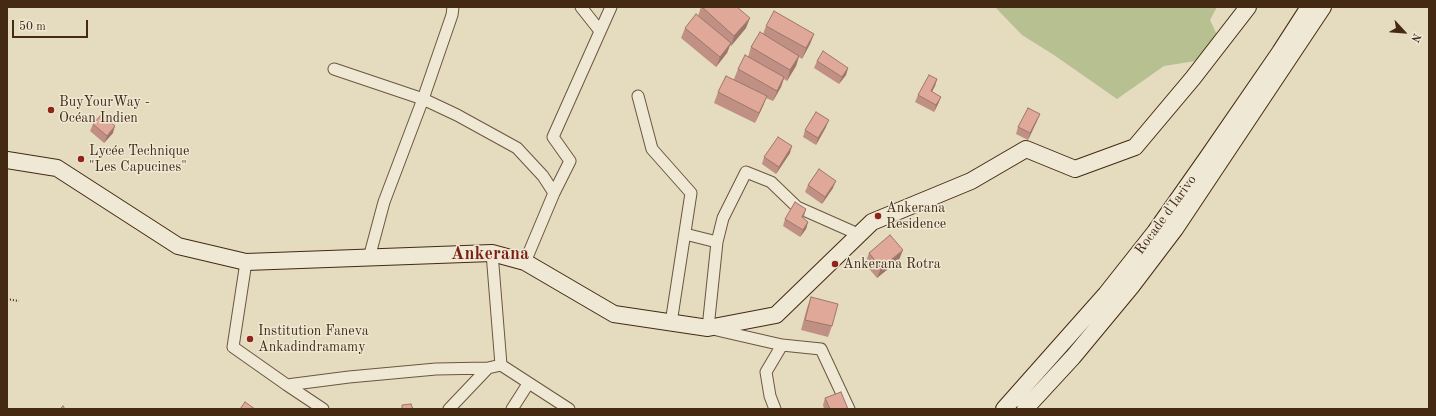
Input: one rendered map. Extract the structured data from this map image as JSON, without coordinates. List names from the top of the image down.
{
  "streets": {
    "street": ["Rocade d'Iarivo"]
  },
  "districts": ["Ankerana"],
  "places": [
    "BuyYourWay - Océan Indien",
    "Lycée Technique \"Les Capucines\"",
    "Ankerana Residence",
    "Ankerana Rotra",
    "Institution Faneva Ankadindramamy"
  ],
  "scale_bar": "50 m",
  "north": "bottom right"
}
